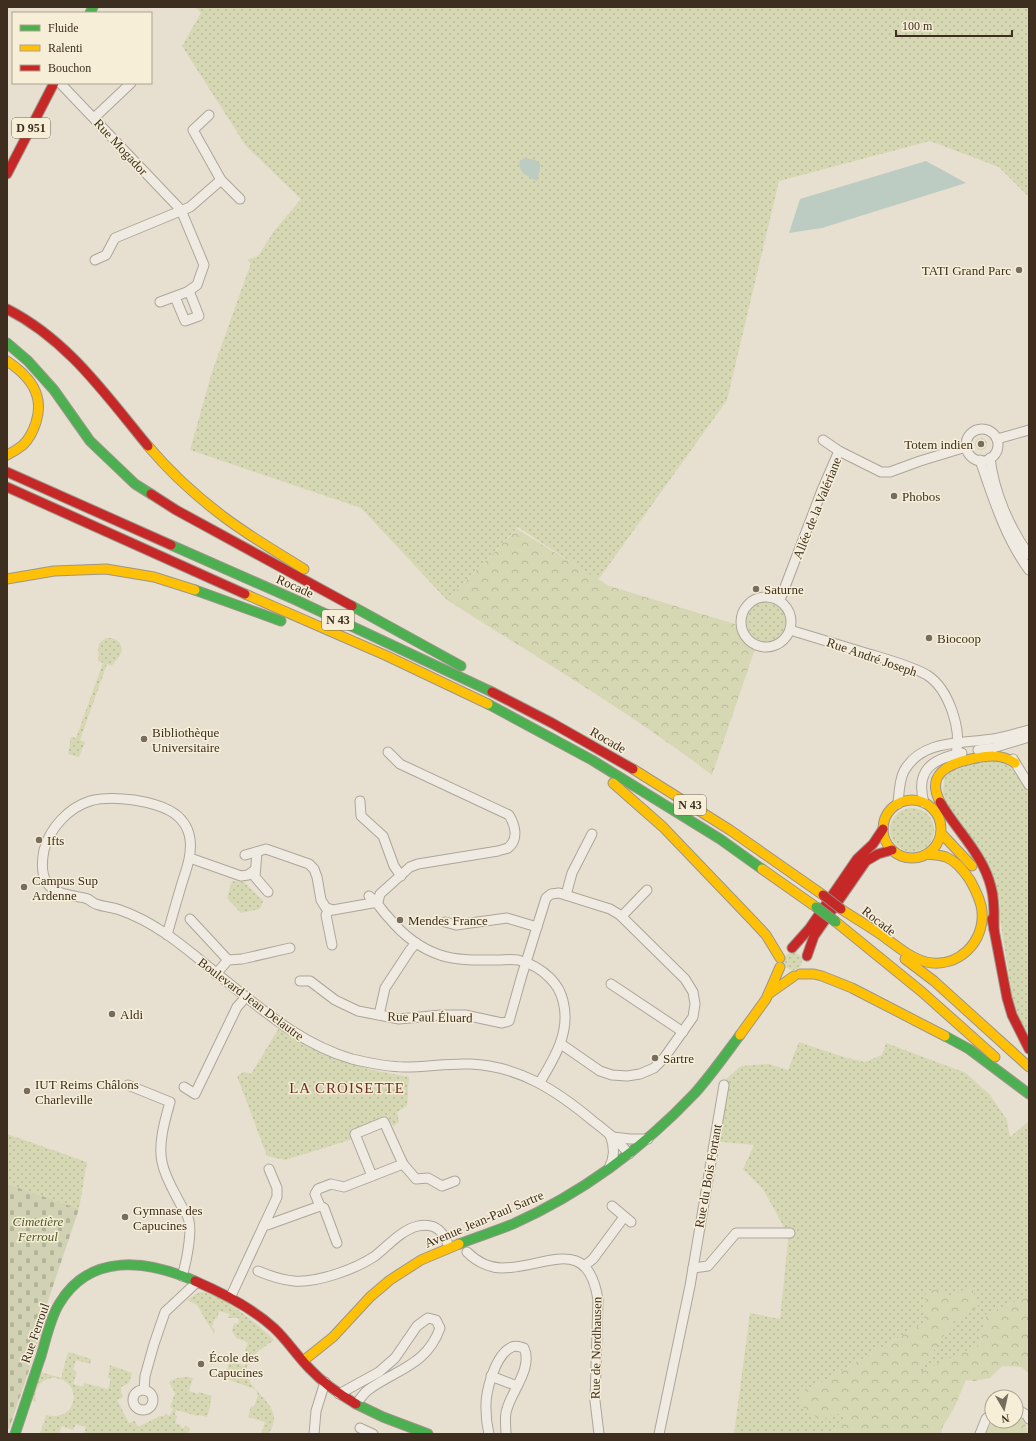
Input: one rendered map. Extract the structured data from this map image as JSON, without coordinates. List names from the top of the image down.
{
  "streets": {
    "main road": [
      "D 951",
      "Rocade",
      "N 43",
      "Avenue Jean-Paul Sartre",
      "Rue Ferroul"
    ],
    "street": [
      "Rue Mogador",
      "Allée de la Valériane",
      "Rue André Joseph",
      "Boulevard Jean Delautre",
      "Rue Paul Éluard",
      "Rue du Bois Fortant",
      "Rue de Nordhausen"
    ]
  },
  "crossings": [
    ["Allée de la Valériane", "Rue André Joseph"],
    ["Boulevard Jean Delautre", "Avenue Jean-Paul Sartre"],
    ["Avenue Jean-Paul Sartre", "Rue Ferroul"]
  ],
  "districts": ["LA CROISETTE"],
  "parks": ["Cimetière Ferroul"],
  "places": [
    "TATI Grand Parc",
    "Totem indien",
    "Phobos",
    "Saturne",
    "Biocoop",
    "Bibliothèque Universitaire",
    "Ifts",
    "Campus Sup Ardenne",
    "Mendes France",
    "Aldi",
    "Sartre",
    "IUT Reims Châlons Charleville",
    "Gymnase des Capucines",
    "École des Capucines"
  ],
  "legend": ["Fluide", "Ralenti", "Bouchon"],
  "scale_bar": "100 m",
  "north": "bottom"
}
